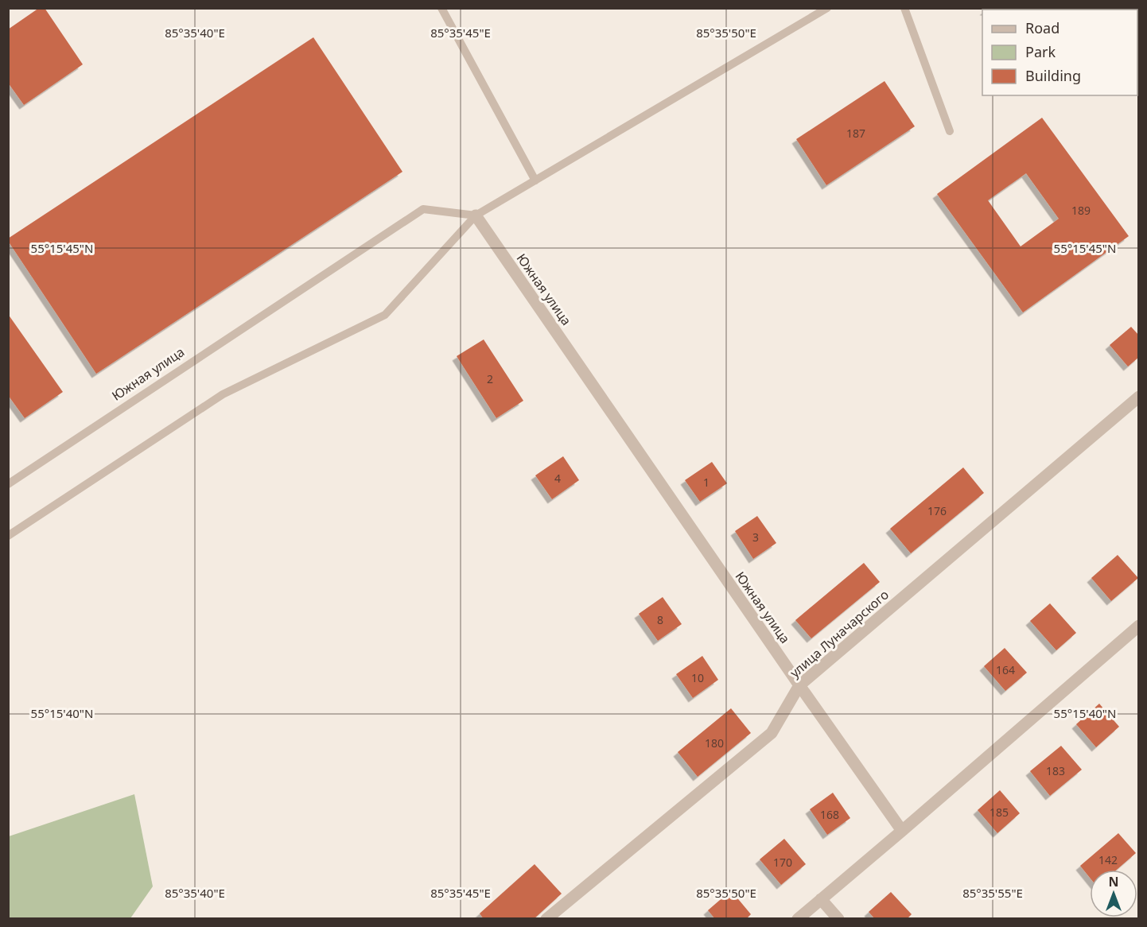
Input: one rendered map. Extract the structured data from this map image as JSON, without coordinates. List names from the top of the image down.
{
  "streets": {
    "street": ["Южная улица", "улица Луначарского"]
  },
  "crossings": [
    ["Южная улица", "улица Луначарского"]
  ],
  "house_numbers": [
    "187",
    "189",
    "2",
    "4",
    "1",
    "176",
    "3",
    "8",
    "164",
    "10",
    "180",
    "183",
    "185",
    "168",
    "142",
    "170"
  ],
  "legend": ["Road", "Park", "Building"],
  "north": "top",
  "coordinates": [
    "85°35'40\"E",
    "85°35'45\"E",
    "85°35'50\"E",
    "55°15'45\"N",
    "55°15'40\"N",
    "85°35'55\"E"
  ]
}
